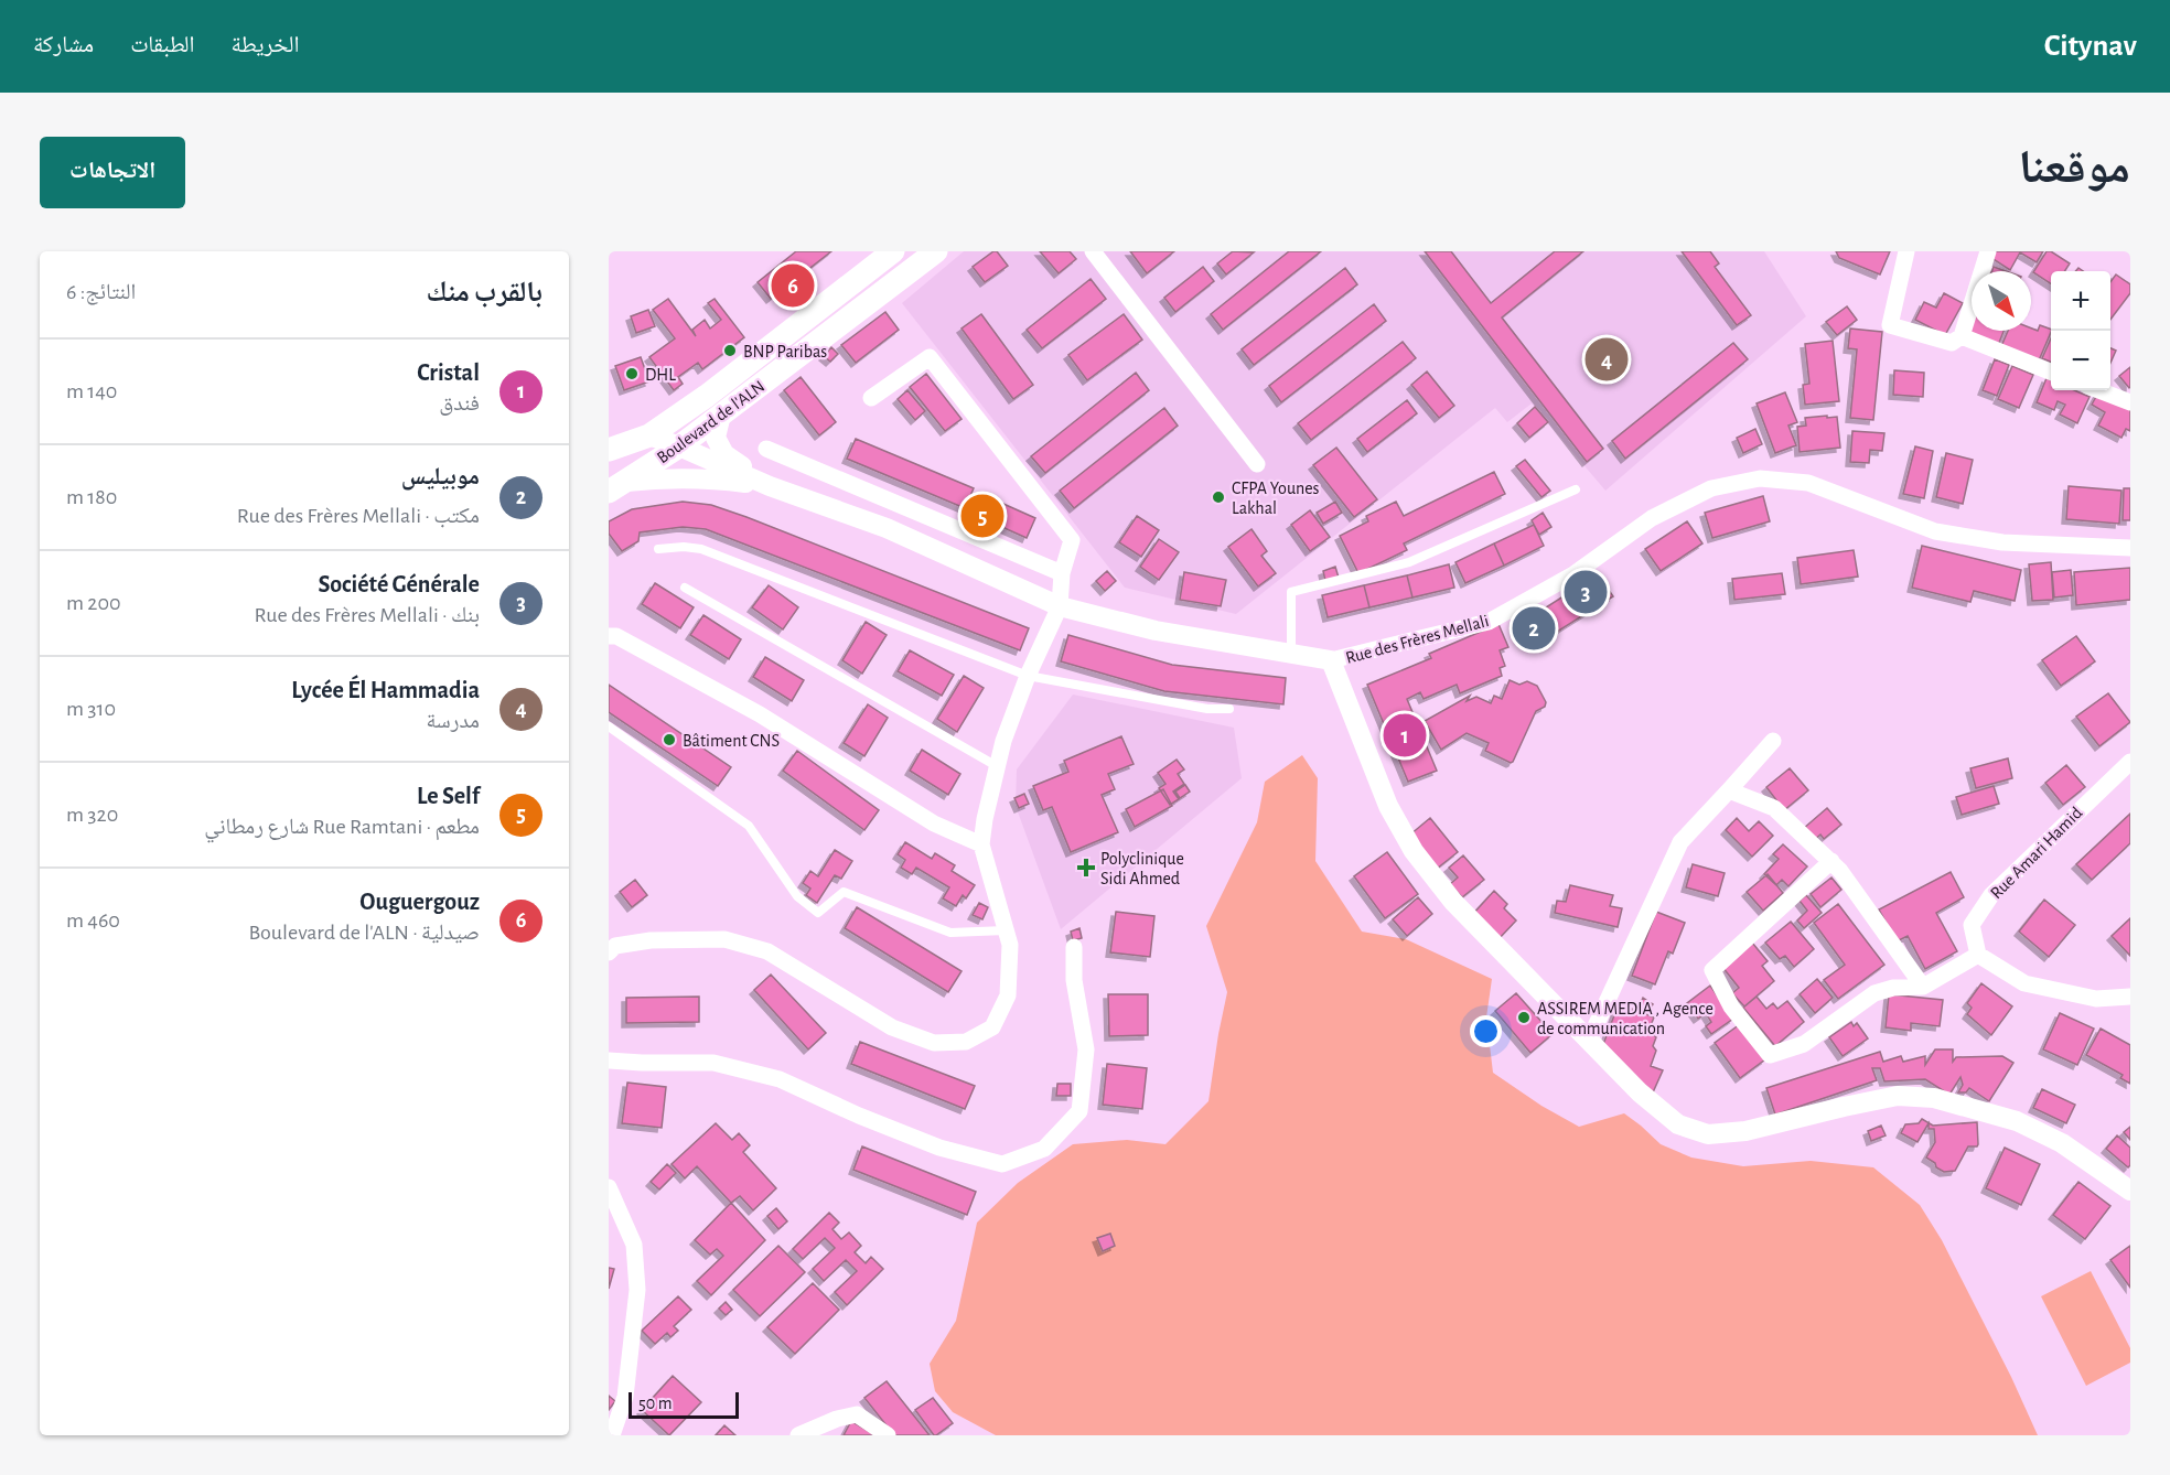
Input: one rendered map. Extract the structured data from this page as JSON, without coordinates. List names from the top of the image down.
{
  "streets": {
    "main road": ["Boulevard de l'ALN"],
    "street": ["Rue des Frères Mellali", "Rue Amari Hamid"]
  },
  "places": {
    "other": [
      "BNP Paribas",
      "DHL",
      "CFPA Younes Lakhal",
      "Bâtiment CNS",
      "ASSIREM MEDIA , Agence de communication"
    ],
    "health": ["Polyclinique Sidi Ahmed"]
  },
  "scale_bar": "50 m",
  "north": "bottom right",
  "page": {
    "header": "Citynav",
    "nav": ["الخريطة", "الطبقات", "مشاركة"],
    "title": "موقعنا",
    "buttons": "الاتجاهات",
    "heading": ["بالقرب منك", "النتائج: 6"],
    "pins": [
      "6",
      "4",
      "5",
      "3",
      "2",
      "1"
    ],
    "map_buttons": ["+", "−"],
    "list": [
      {
        "mark": "1",
        "name": "Cristal",
        "note": "فندق",
        "value": "140 m"
      },
      {
        "mark": "2",
        "name": "موبيليس",
        "note": "مكتب · Rue des Frères Mellali",
        "value": "180 m"
      },
      {
        "mark": "3",
        "name": "Société Générale",
        "note": "بنك · Rue des Frères Mellali",
        "value": "200 m"
      },
      {
        "mark": "4",
        "name": "Lycée Él Hammadia",
        "note": "مدرسة",
        "value": "310 m"
      },
      {
        "mark": "5",
        "name": "Le Self",
        "note": "مطعم · Rue Ramtani شارع رمطاني",
        "value": "320 m"
      },
      {
        "mark": "6",
        "name": "Ouguergouz",
        "note": "صيدلية · Boulevard de l'ALN",
        "value": "460 m"
      }
    ],
    "scale": "50 m"
  }
}
